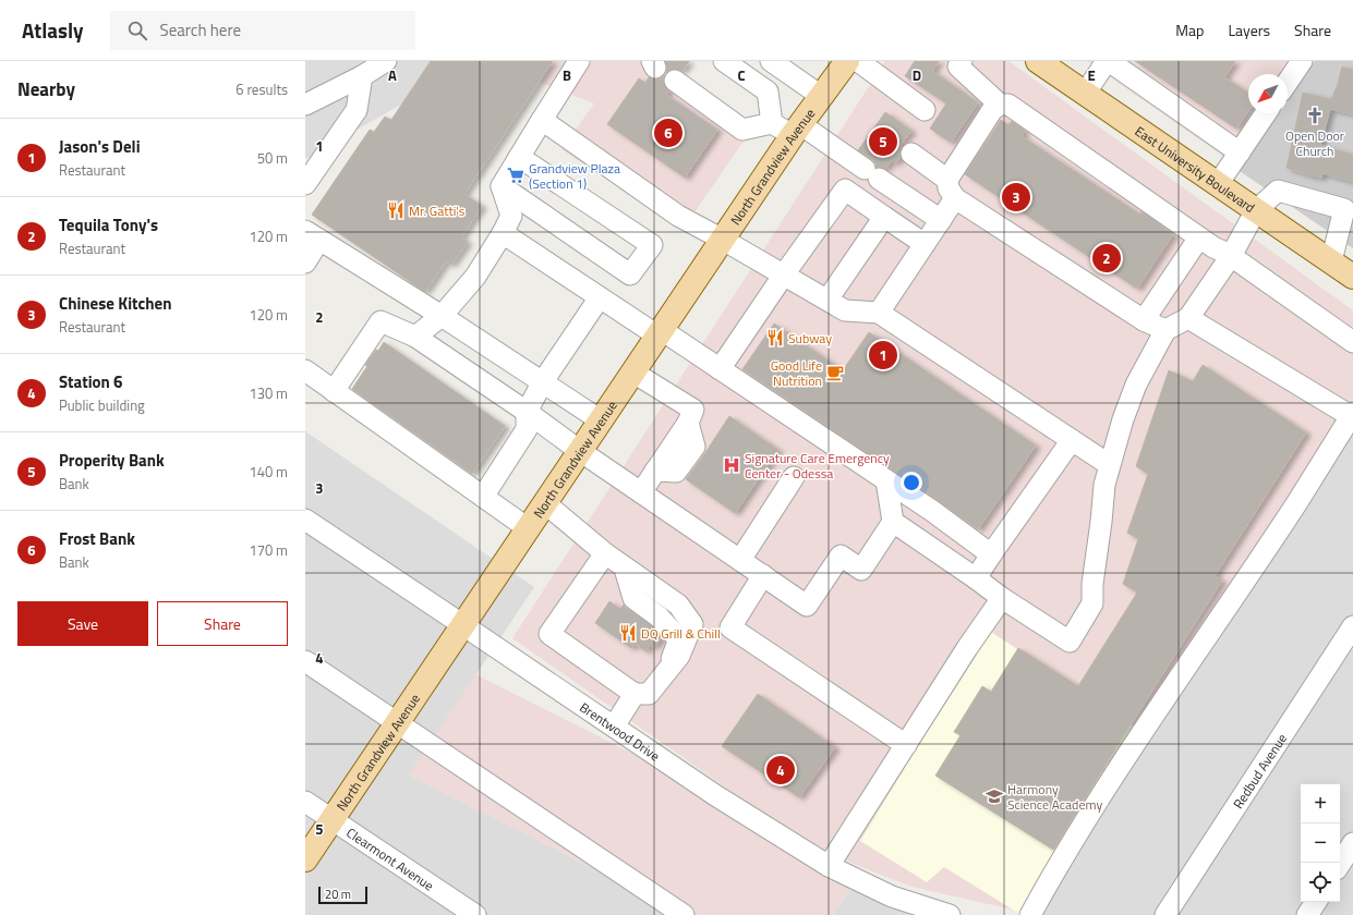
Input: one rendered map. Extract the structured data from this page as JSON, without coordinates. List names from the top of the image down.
{
  "streets": {
    "main road": ["North Grandview Avenue", "East University Boulevard"],
    "street": ["Brentwood Drive", "Redbud Avenue", "Clearmont Avenue"]
  },
  "crossings": [
    ["North Grandview Avenue", "Brentwood Drive"],
    ["North Grandview Avenue", "Clearmont Avenue"]
  ],
  "places": {
    "church": ["Open Door Church"],
    "supermarket": ["Grandview Plaza (Section 1)"],
    "restaurant": ["Mr. Gatti's", "Subway", "DQ Grill & Chill"],
    "cafe": ["Good Life Nutrition"],
    "hospital": ["Signature Care Emergency Center - Odessa"],
    "school or university": ["Harmony Science Academy"]
  },
  "scale_bar": "20 m",
  "north": "bottom left",
  "page": {
    "header": "Atlasly",
    "search": "Search here",
    "nav": ["Map", "Layers", "Share"],
    "heading": ["Nearby", "6 results"],
    "pins": [
      "6",
      "5",
      "3",
      "2",
      "1",
      "4"
    ],
    "list": [
      {
        "mark": "1",
        "name": "Jason's Deli",
        "note": "Restaurant",
        "value": "50 m"
      },
      {
        "mark": "2",
        "name": "Tequila Tony's",
        "note": "Restaurant",
        "value": "120 m"
      },
      {
        "mark": "3",
        "name": "Chinese Kitchen",
        "note": "Restaurant",
        "value": "120 m"
      },
      {
        "mark": "4",
        "name": "Station 6",
        "note": "Public building",
        "value": "130 m"
      },
      {
        "mark": "5",
        "name": "Properity Bank",
        "note": "Bank",
        "value": "140 m"
      },
      {
        "mark": "6",
        "name": "Frost Bank",
        "note": "Bank",
        "value": "170 m"
      }
    ],
    "buttons": ["Save", "Share"],
    "map_buttons": ["+", "−"],
    "scale": "20 m"
  },
  "grid": {
    "columns": [
      "A",
      "B",
      "C",
      "D",
      "E"
    ],
    "rows": [
      "1",
      "2",
      "3",
      "4",
      "5"
    ]
  }
}
